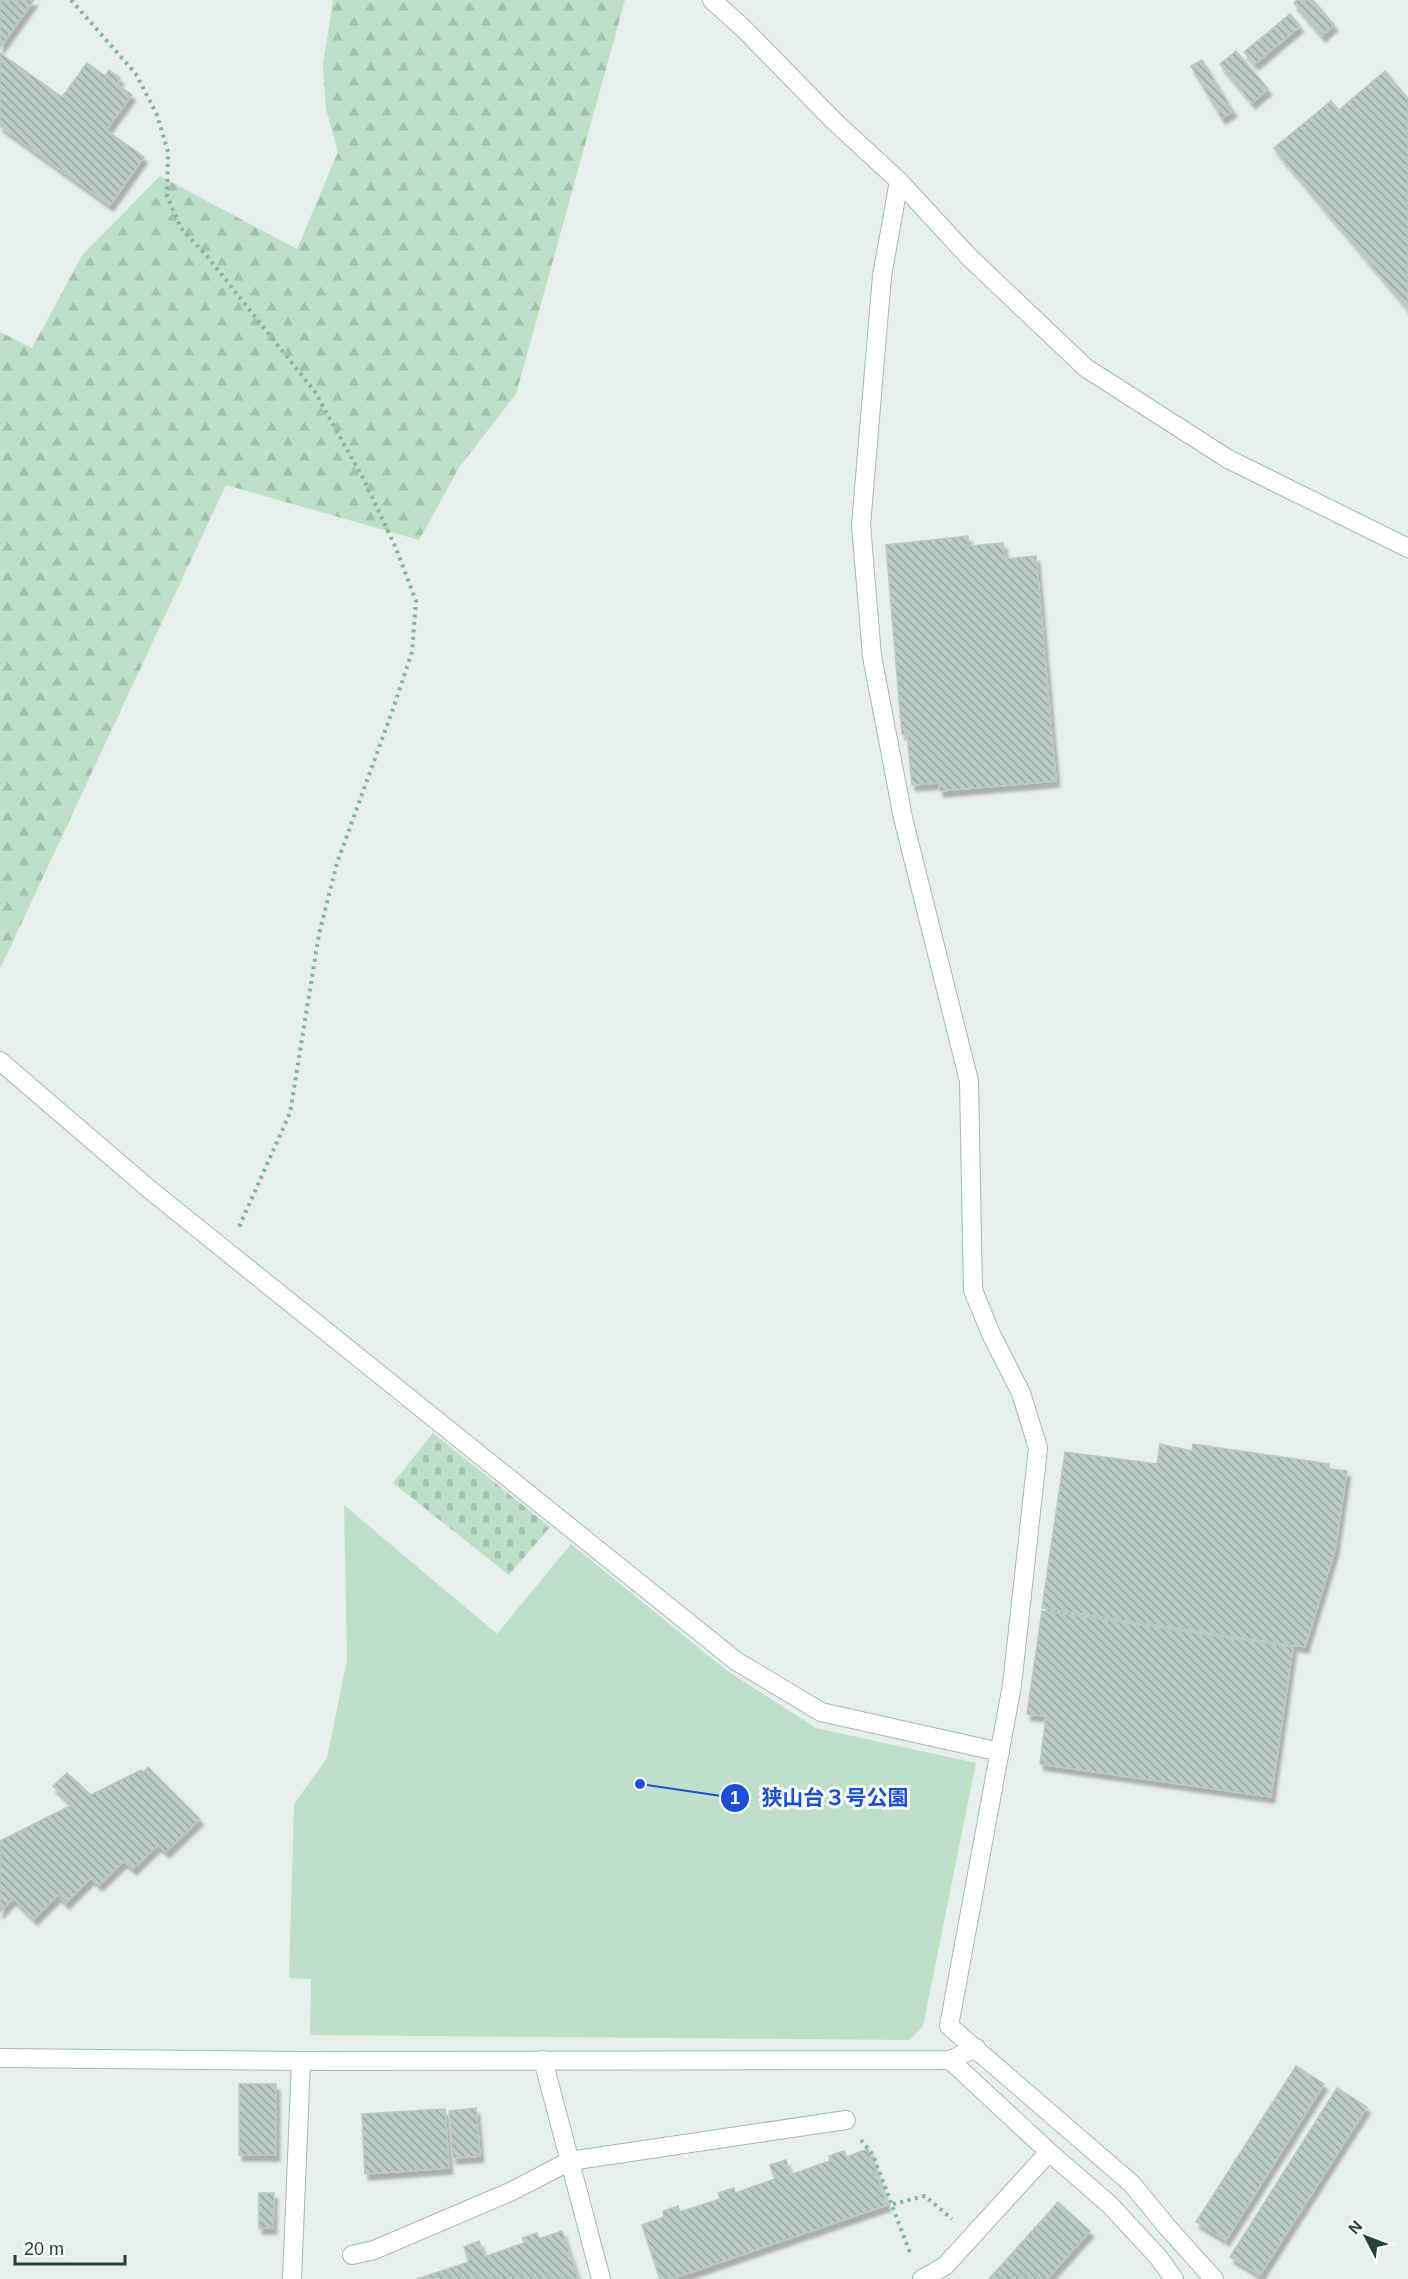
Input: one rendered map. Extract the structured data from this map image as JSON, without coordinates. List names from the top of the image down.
{
  "places": ["狭山台３号公園"],
  "scale_bar": "20 m",
  "north": "top left"
}
